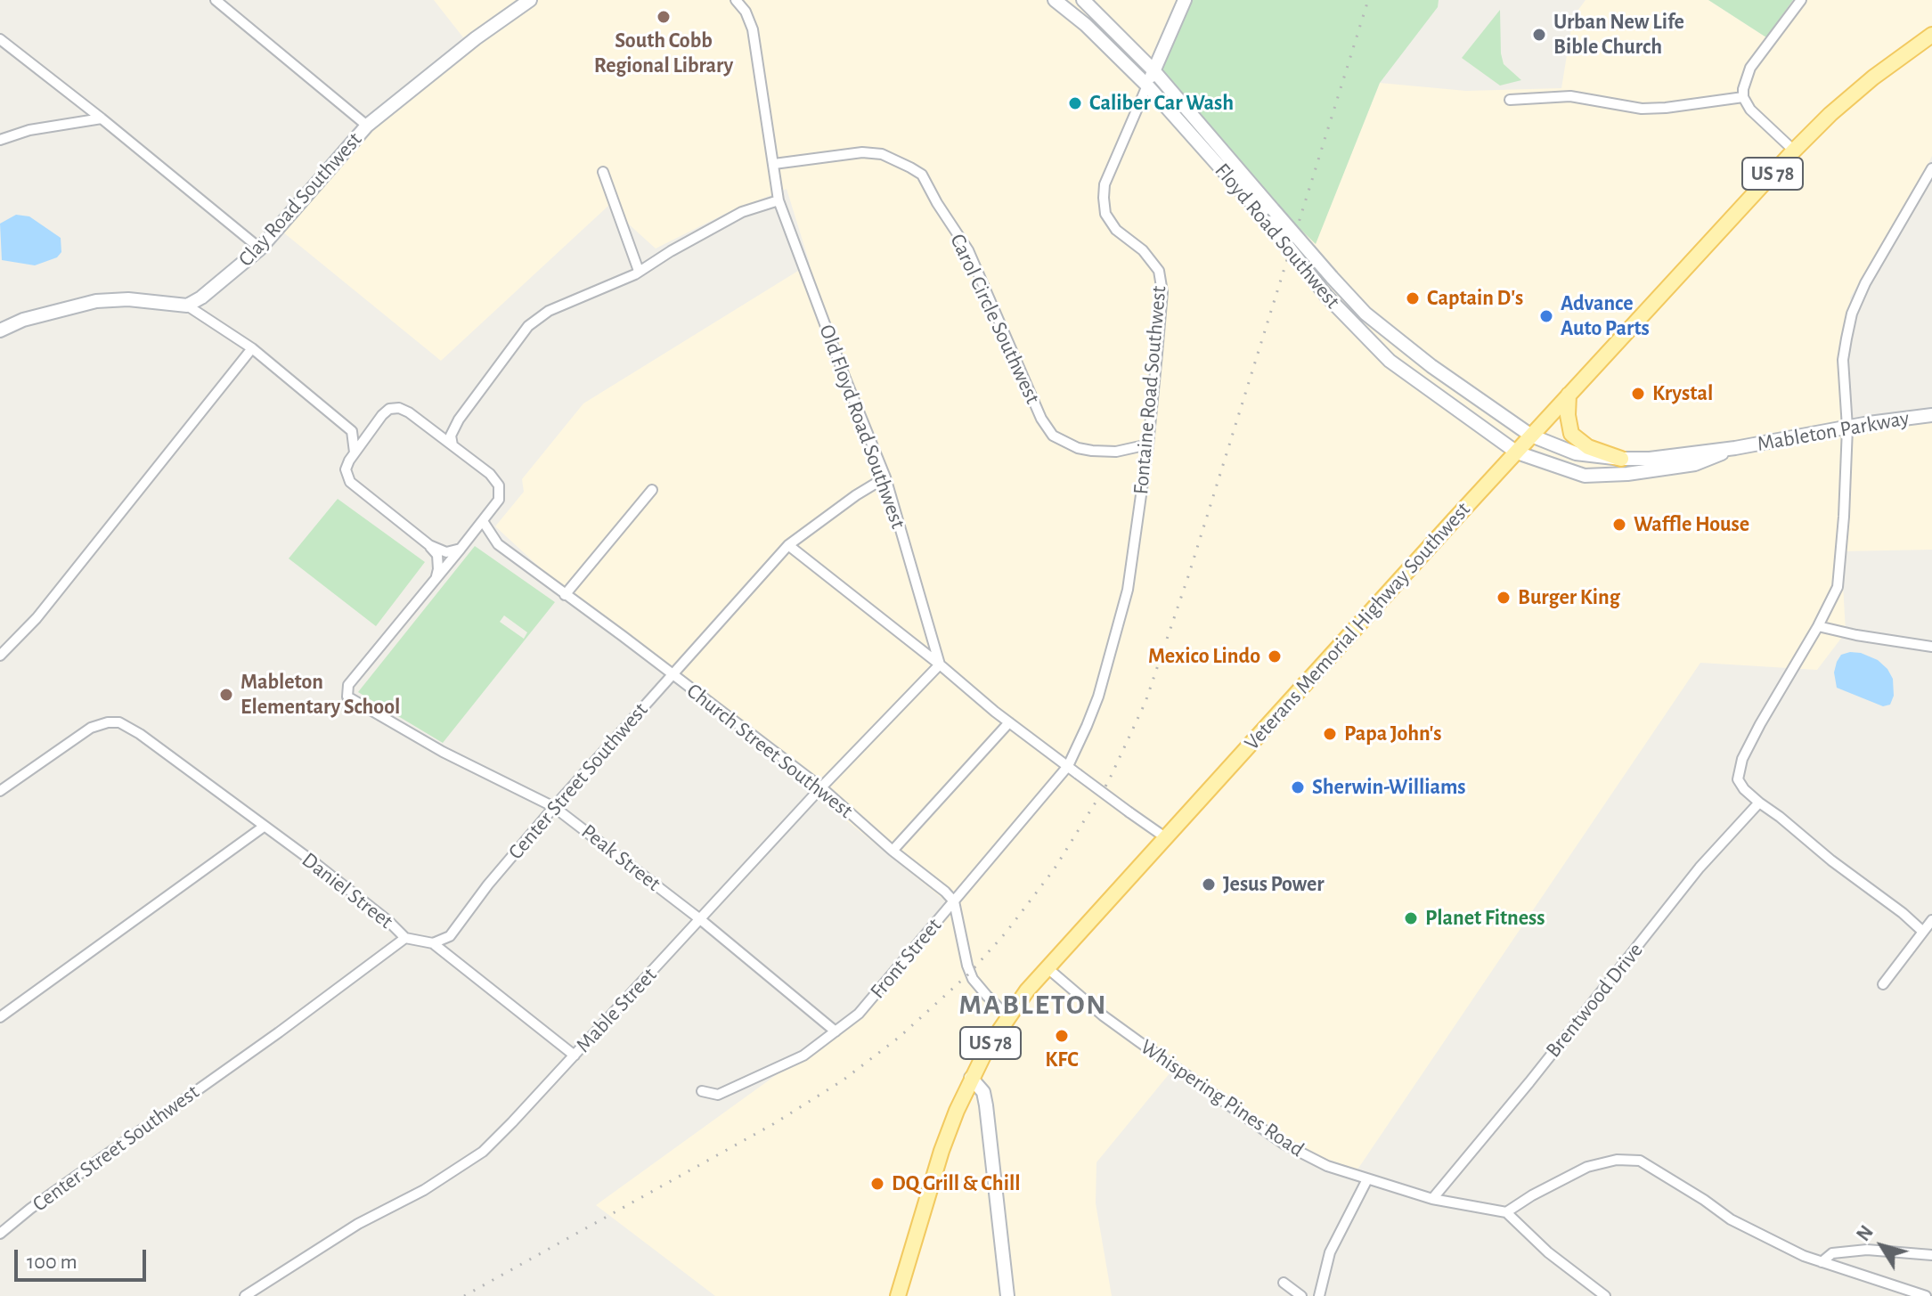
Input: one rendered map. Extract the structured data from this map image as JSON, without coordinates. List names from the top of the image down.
{
  "streets": {
    "main road": [
      "US 78",
      "Clay Road Southwest",
      "Floyd Road Southwest",
      "Fontaine Road Southwest",
      "Mableton Parkway",
      "Veterans Memorial Highway Southwest"
    ],
    "street": [
      "Carol Circle Southwest",
      "Old Floyd Road Southwest",
      "Church Street Southwest",
      "Center Street Southwest",
      "Peak Street",
      "Daniel Street",
      "Front Street",
      "Brentwood Drive",
      "Mable Street",
      "Whispering Pines Road"
    ]
  },
  "crossings": [
    ["Floyd Road Southwest", "Fontaine Road Southwest"],
    ["Floyd Road Southwest", "Mableton Parkway"],
    ["Floyd Road Southwest", "Veterans Memorial Highway Southwest"],
    ["Carol Circle Southwest", "Fontaine Road Southwest"],
    ["Carol Circle Southwest", "Old Floyd Road Southwest"],
    ["Fontaine Road Southwest", "Front Street"],
    ["Old Floyd Road Southwest", "Center Street Southwest"],
    ["Old Floyd Road Southwest", "Mable Street"],
    ["Mableton Parkway", "Veterans Memorial Highway Southwest"],
    ["Veterans Memorial Highway Southwest", "Whispering Pines Road"],
    ["Church Street Southwest", "Center Street Southwest"],
    ["Church Street Southwest", "Front Street"],
    ["Church Street Southwest", "Mable Street"],
    ["Center Street Southwest", "Peak Street"],
    ["Center Street Southwest", "Daniel Street"],
    ["Peak Street", "Front Street"],
    ["Peak Street", "Mable Street"],
    ["Daniel Street", "Mable Street"],
    ["Brentwood Drive", "Whispering Pines Road"]
  ],
  "districts": ["MABLETON"],
  "places": [
    "South Cobb Regional Library",
    "Urban New Life Bible Church",
    "Caliber Car Wash",
    "Captain D's",
    "Advance Auto Parts",
    "Krystal",
    "Waffle House",
    "Burger King",
    "Mexico Lindo",
    "Mableton Elementary School",
    "Papa John's",
    "Sherwin-Williams",
    "Jesus Power",
    "Planet Fitness",
    "KFC",
    "DQ Grill & Chill"
  ],
  "scale_bar": "100 m",
  "north": "top left"
}
